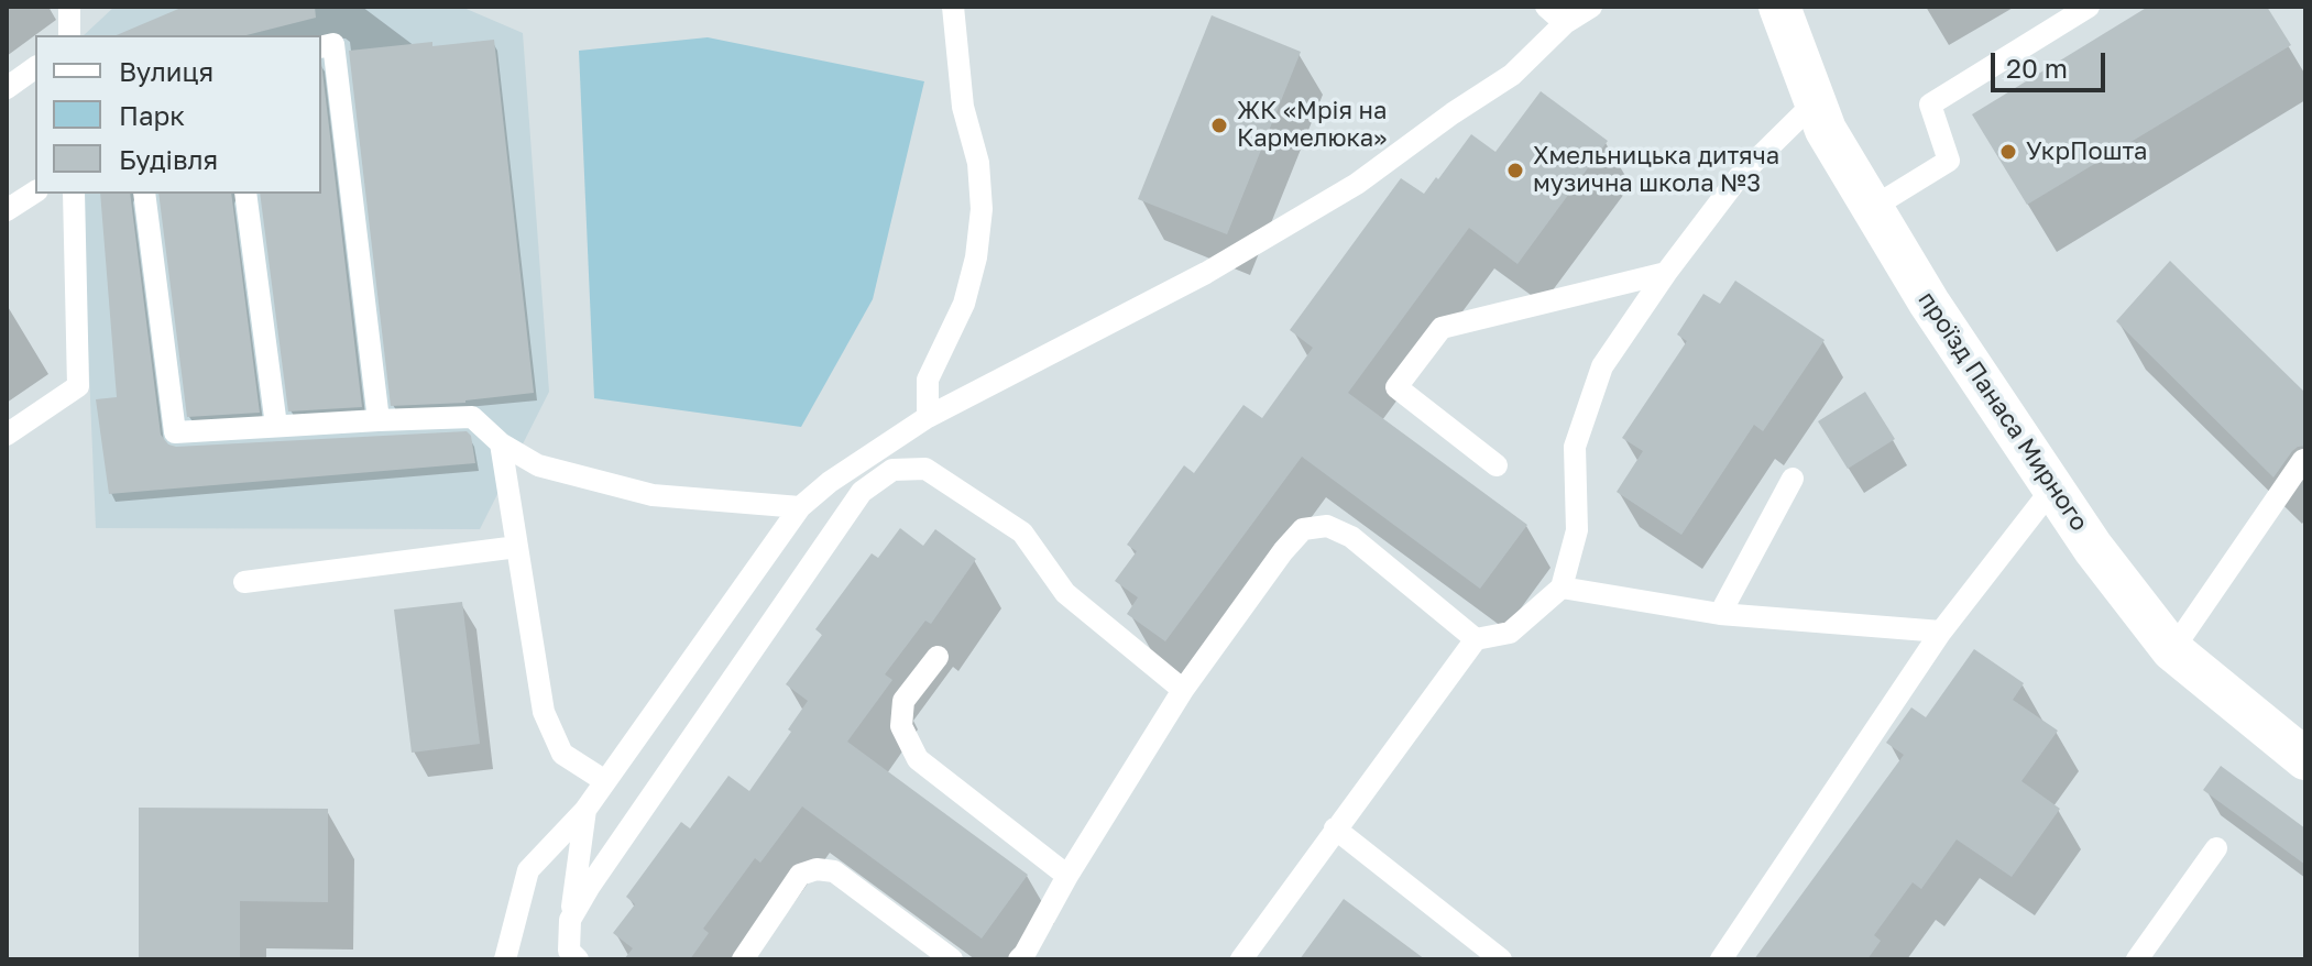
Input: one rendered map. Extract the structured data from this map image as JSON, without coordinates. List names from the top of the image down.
{
  "streets": {
    "street": ["проїзд Панаса Мирного"]
  },
  "places": ["ЖК «Мрія на Кармелюка»", "УкрПошта", "Хмельницька дитяча музична школа №3"],
  "legend": ["Вулиця", "Парк", "Будівля"],
  "scale_bar": "20 m"
}
